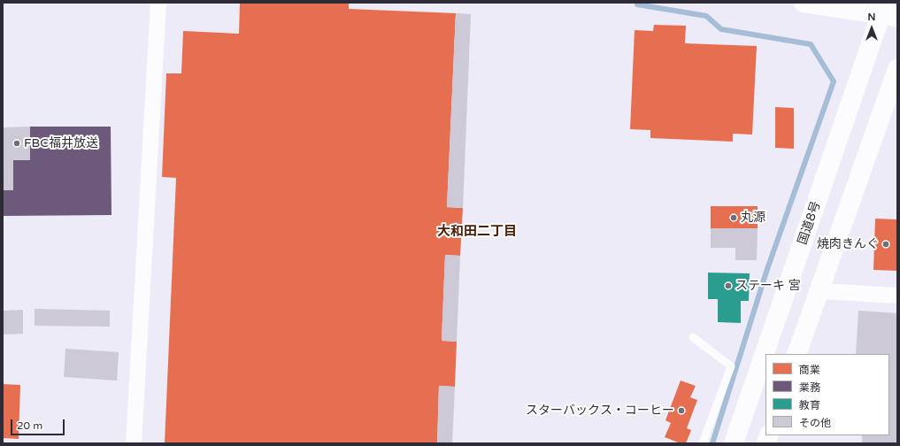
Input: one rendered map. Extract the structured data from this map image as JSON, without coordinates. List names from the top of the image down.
{
  "streets": {
    "main road": ["国道8号"]
  },
  "districts": ["大和田二丁目"],
  "places": [
    "FBC福井放送",
    "丸源",
    "焼肉きんぐ",
    "ステーキ 宮",
    "スターバックス・コーヒー"
  ],
  "legend": [
    "商業",
    "業務",
    "教育",
    "その他"
  ],
  "scale_bar": "20 m",
  "north": "top"
}
